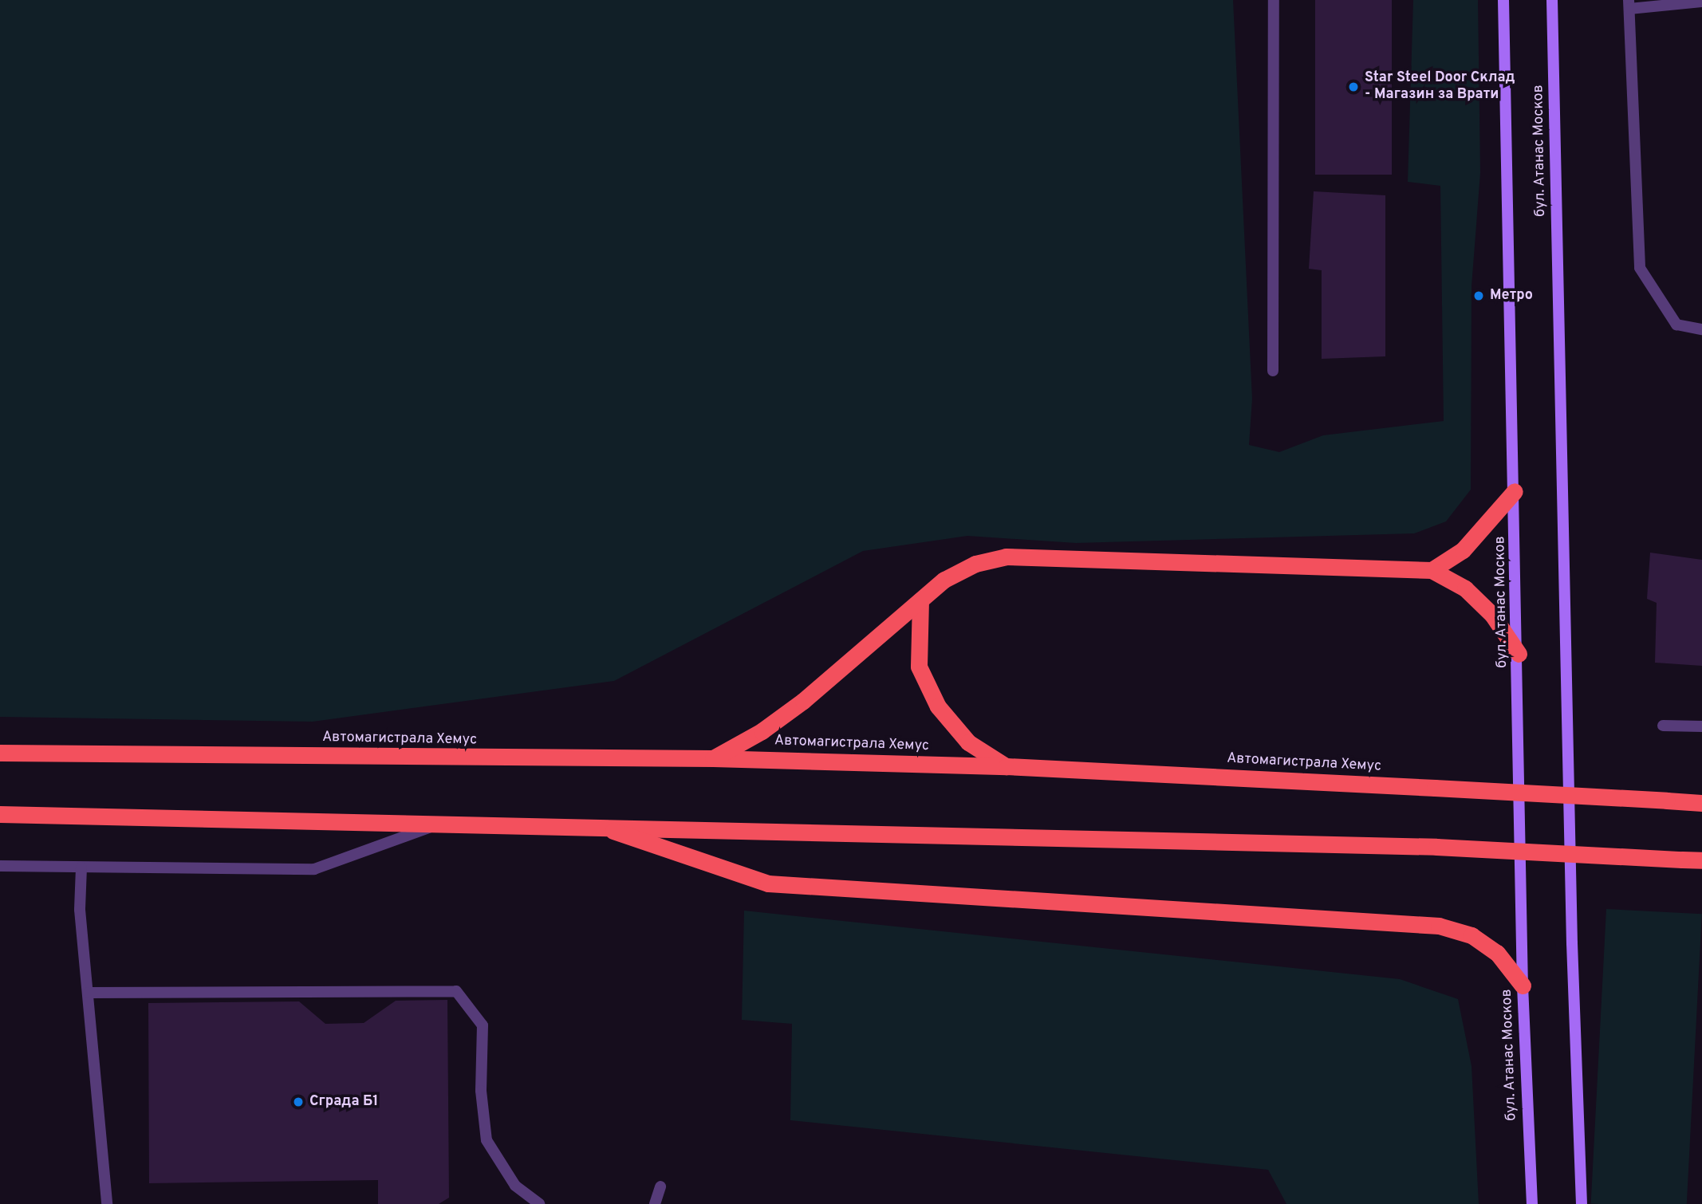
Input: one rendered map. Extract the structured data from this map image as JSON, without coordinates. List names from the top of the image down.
{
  "streets": {
    "highway": ["Автомагистрала Хемус"],
    "main road": ["бул. Атанас Москов"]
  },
  "places": ["Star Steel Door Склад - Магазин за Врати", "Метро", "Сграда Б1"]
}
